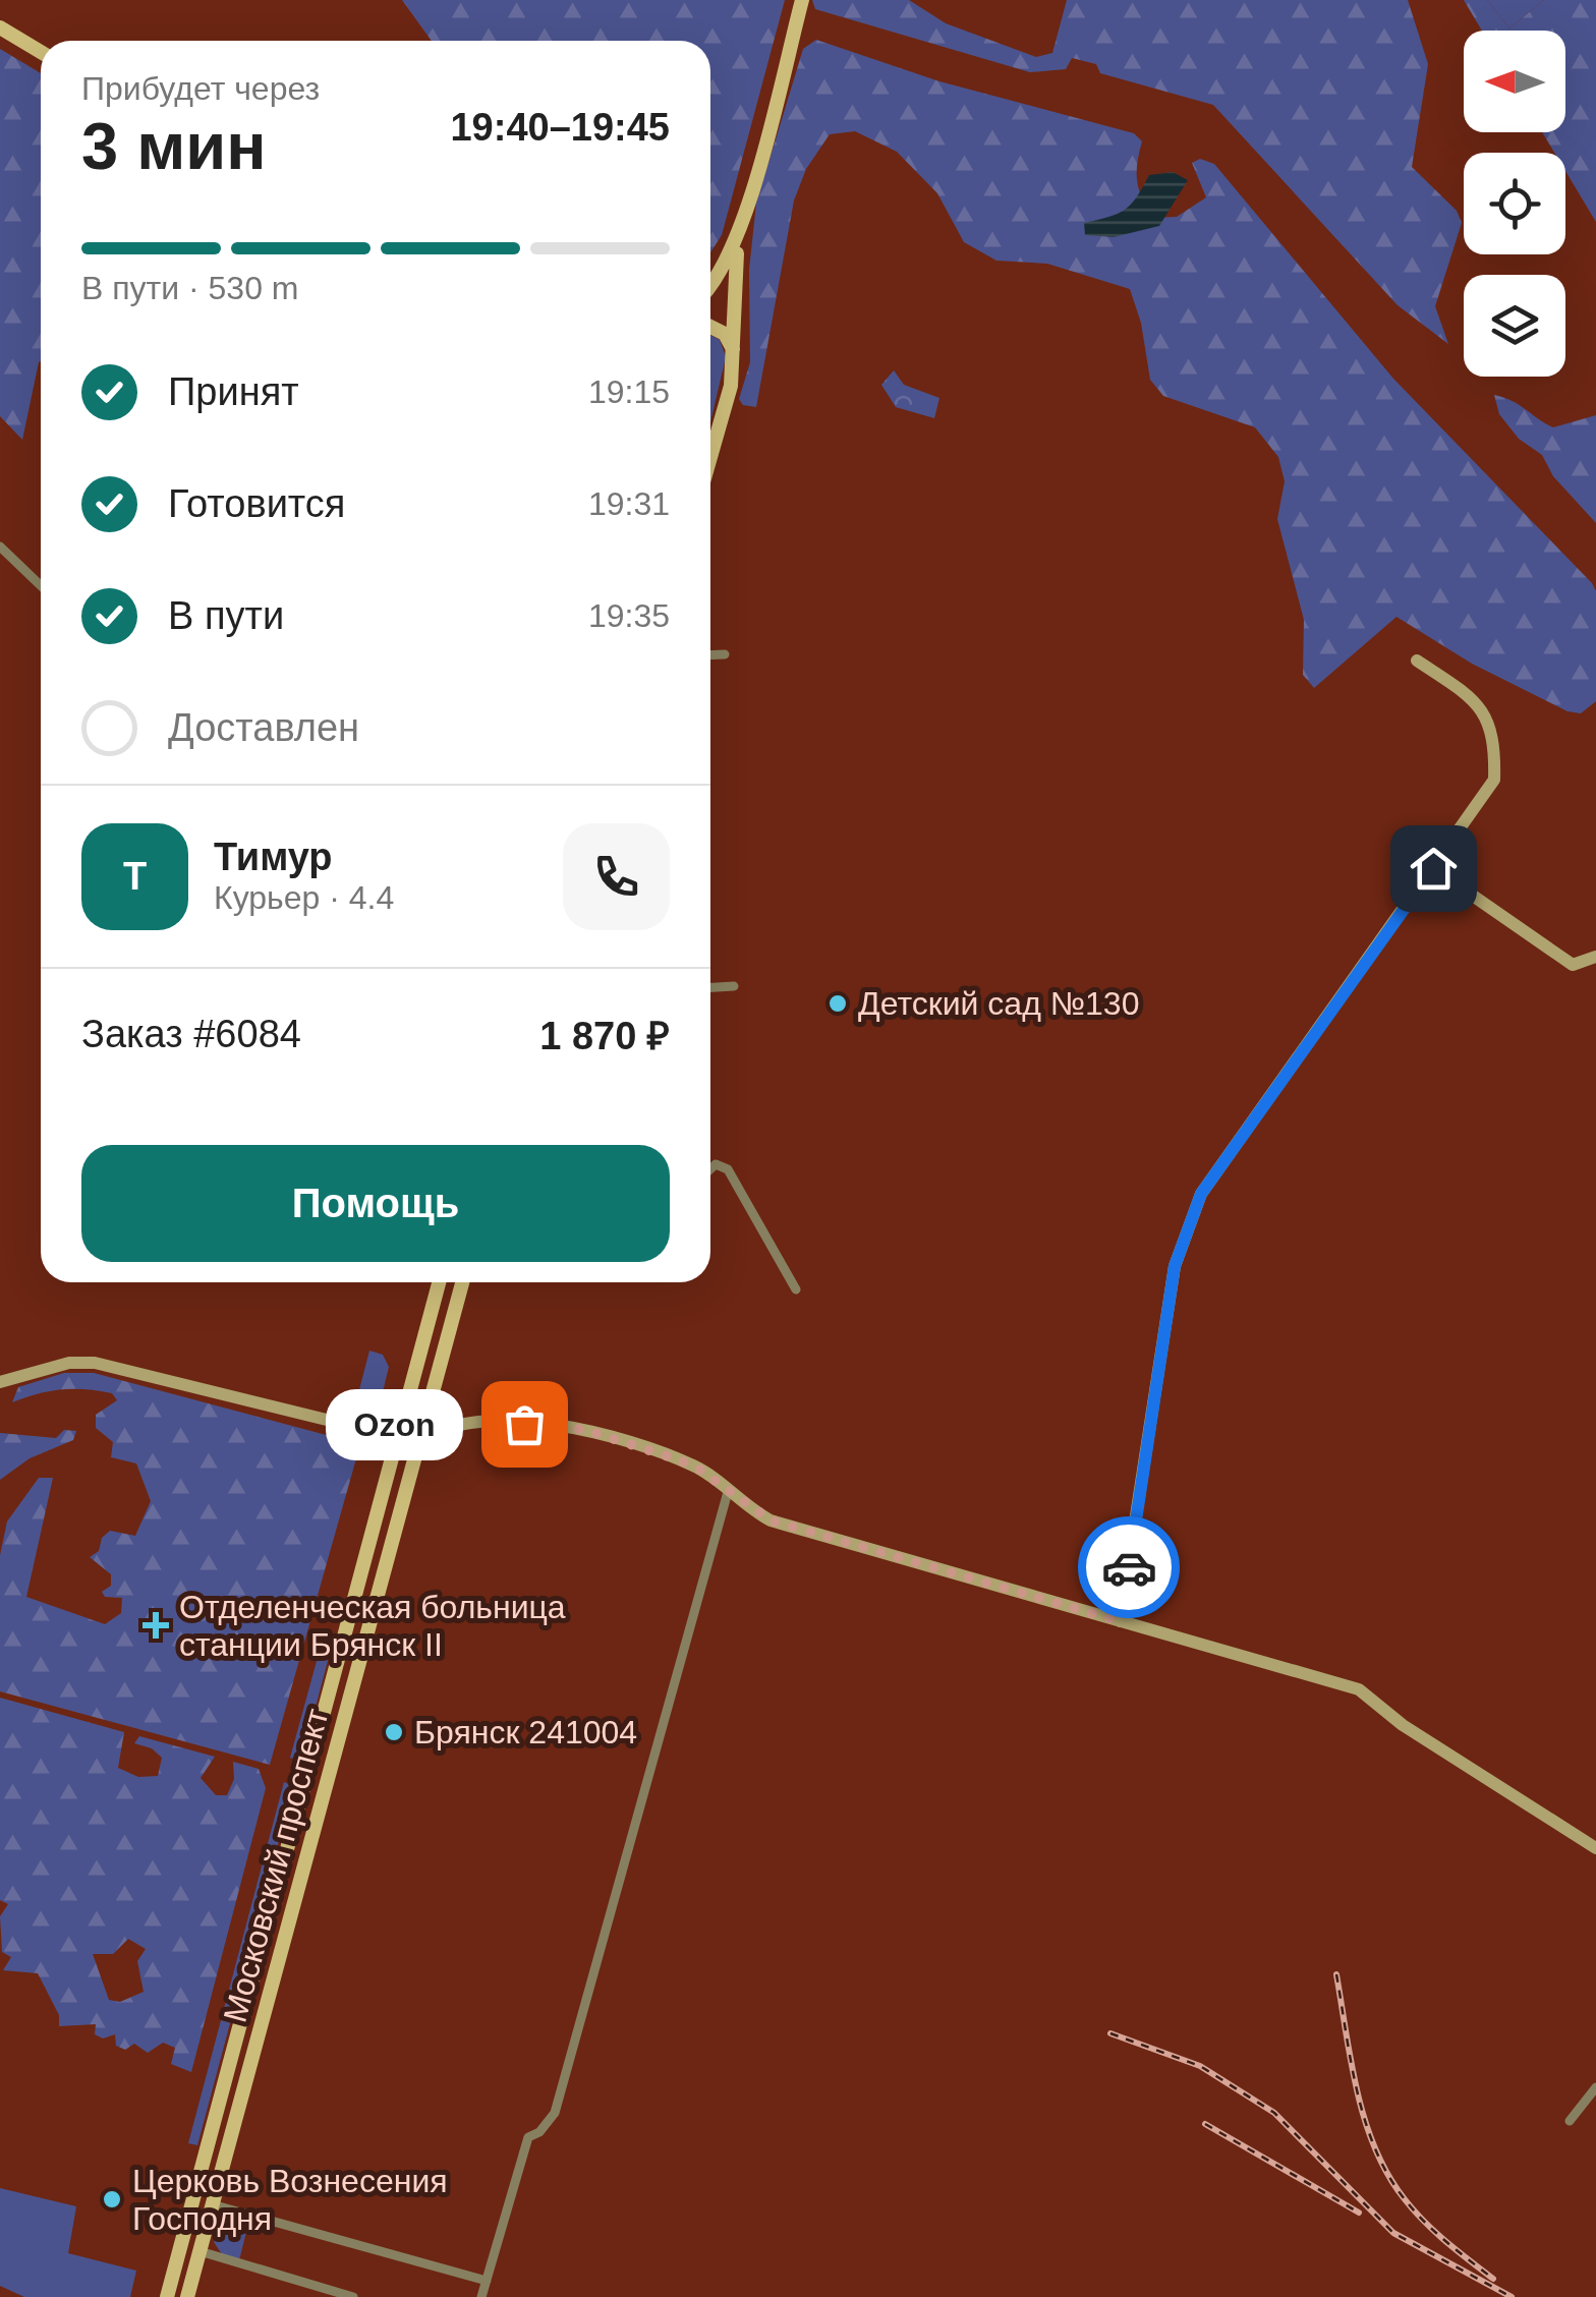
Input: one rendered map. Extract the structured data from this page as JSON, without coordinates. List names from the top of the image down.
{
  "streets": {
    "main road": ["Московский проспект"]
  },
  "places": {
    "other": [
      "Детский сад №130",
      "Ozon",
      "Брянск 241004",
      "Церковь Вознесения Господня"
    ],
    "health": ["Отделенческая больница станции Брянск II"]
  },
  "north": "left",
  "page": {
    "heading": ["3 мин", "Прибудет через", "19:40–19:45"],
    "panel": [
      "Тимур",
      "Курьер · 4.4",
      "Заказ #6084",
      "1 870 ₽"
    ],
    "bar": "В пути · 530 m",
    "list": [
      ["Принят", "19:15"],
      ["Готовится", "19:31"],
      ["В пути", "19:35"],
      "Доставлен"
    ],
    "round": "Т",
    "buttons": "Помощь",
    "bubble": "Ozon"
  }
}
